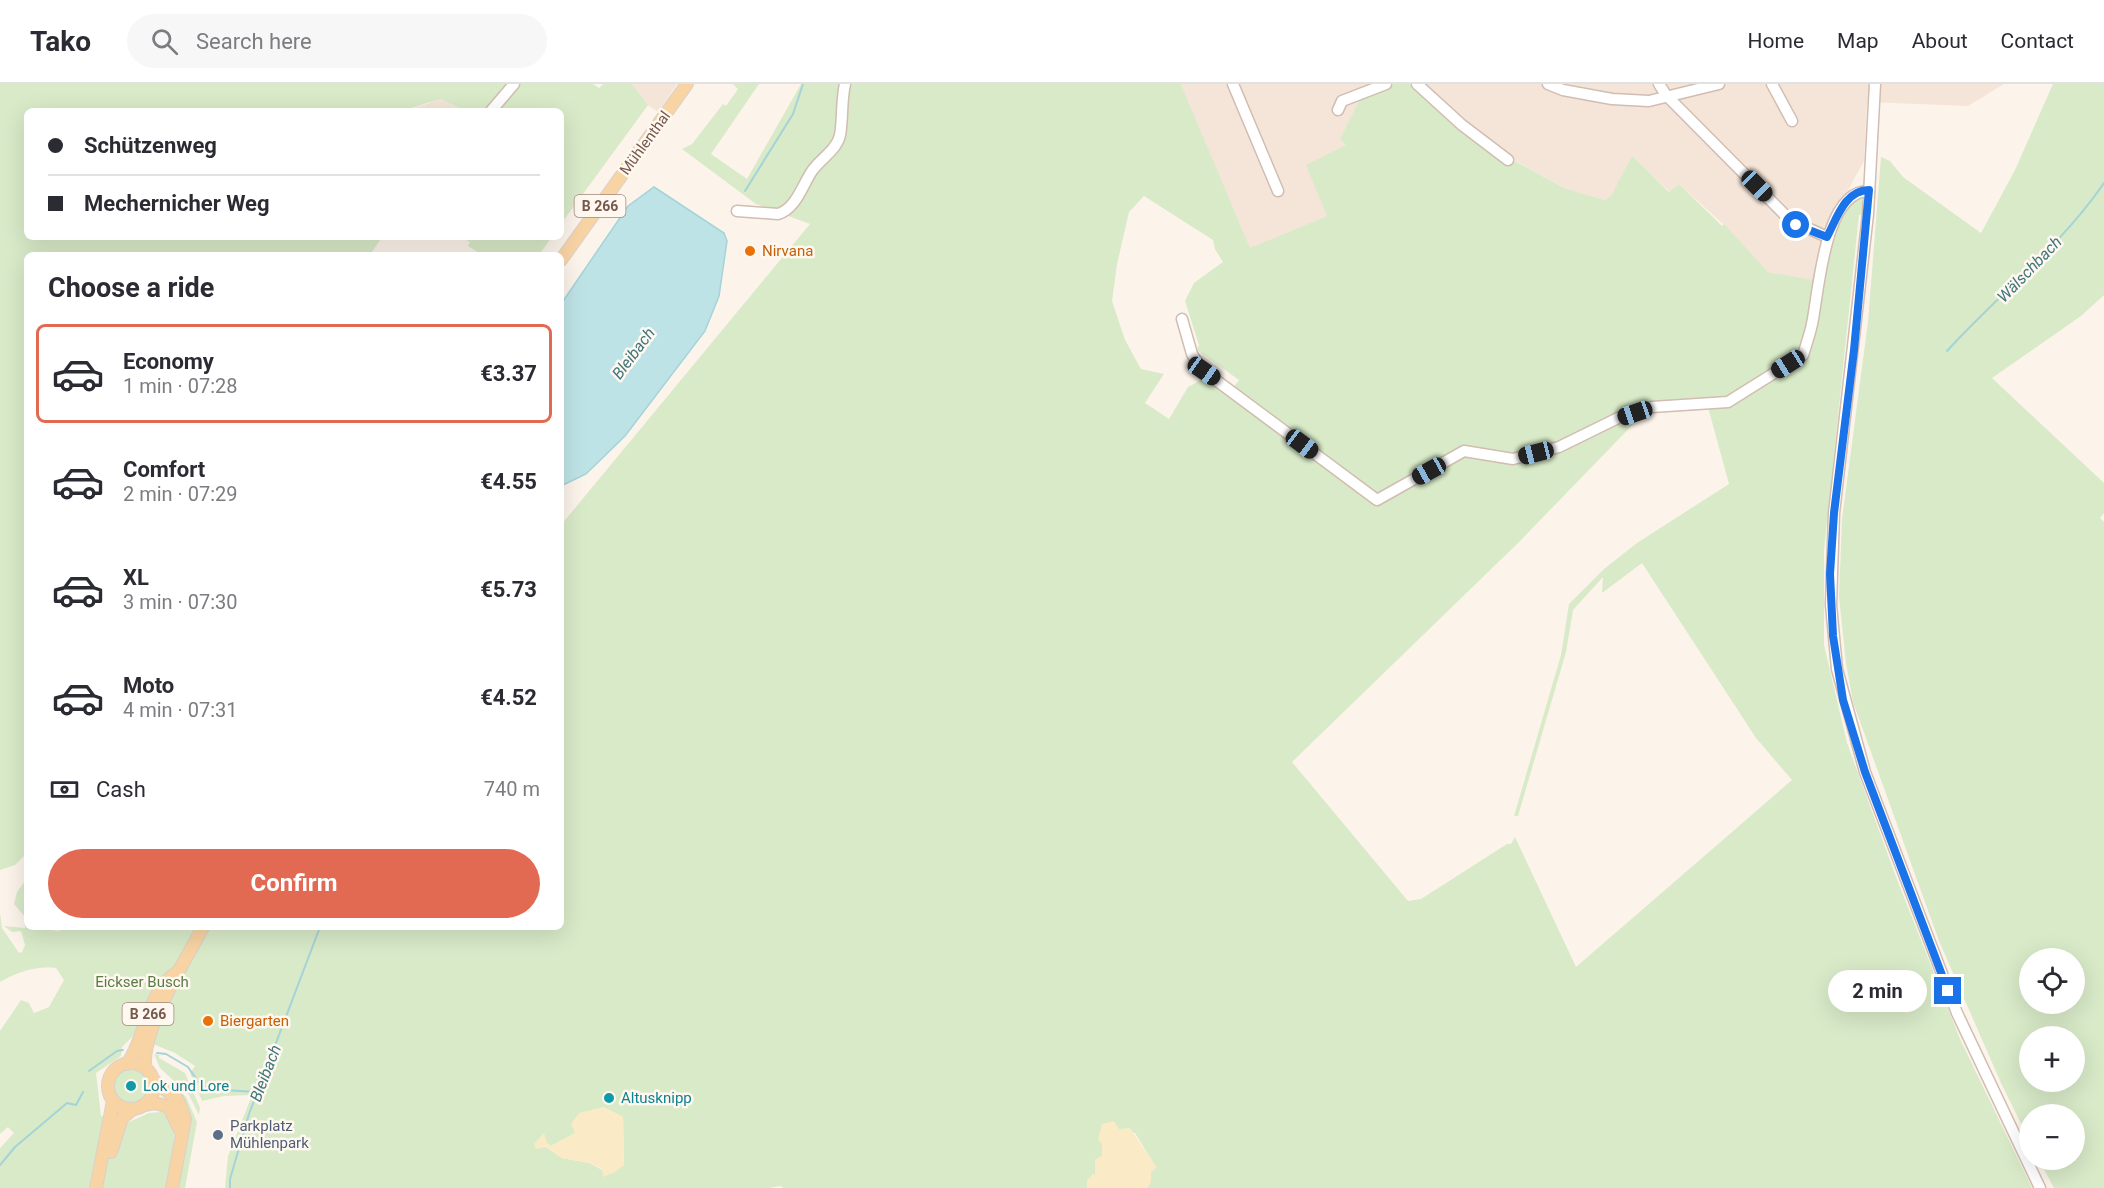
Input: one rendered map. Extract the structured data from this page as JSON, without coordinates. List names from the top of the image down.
{
  "streets": {
    "main road": ["Mühlenthal", "B 266"]
  },
  "water": ["Wälschbach", "Bleibach"],
  "parks": ["Eickser Busch"],
  "places": [
    "Nirvana",
    "Biergarten",
    "Lok und Lore",
    "Altusknipp",
    "Parkplatz Mühlenpark"
  ],
  "page": {
    "header": "Tako",
    "search": "Search here",
    "nav": [
      "Home",
      "Map",
      "About",
      "Contact"
    ],
    "banner": ["Schützenweg", "Mechernicher Weg"],
    "heading": "Choose a ride",
    "list": [
      {
        "name": "Economy",
        "note": "1 min · 07:28",
        "value": "€3.37"
      },
      {
        "name": "Comfort",
        "note": "2 min · 07:29",
        "value": "€4.55"
      },
      {
        "name": "XL",
        "note": "3 min · 07:30",
        "value": "€5.73"
      },
      {
        "name": "Moto",
        "note": "4 min · 07:31",
        "value": "€4.52"
      }
    ],
    "pay": ["Cash", "740 m"],
    "buttons": "Confirm",
    "map_buttons": ["+", "−"],
    "bubble": "2 min"
  }
}
